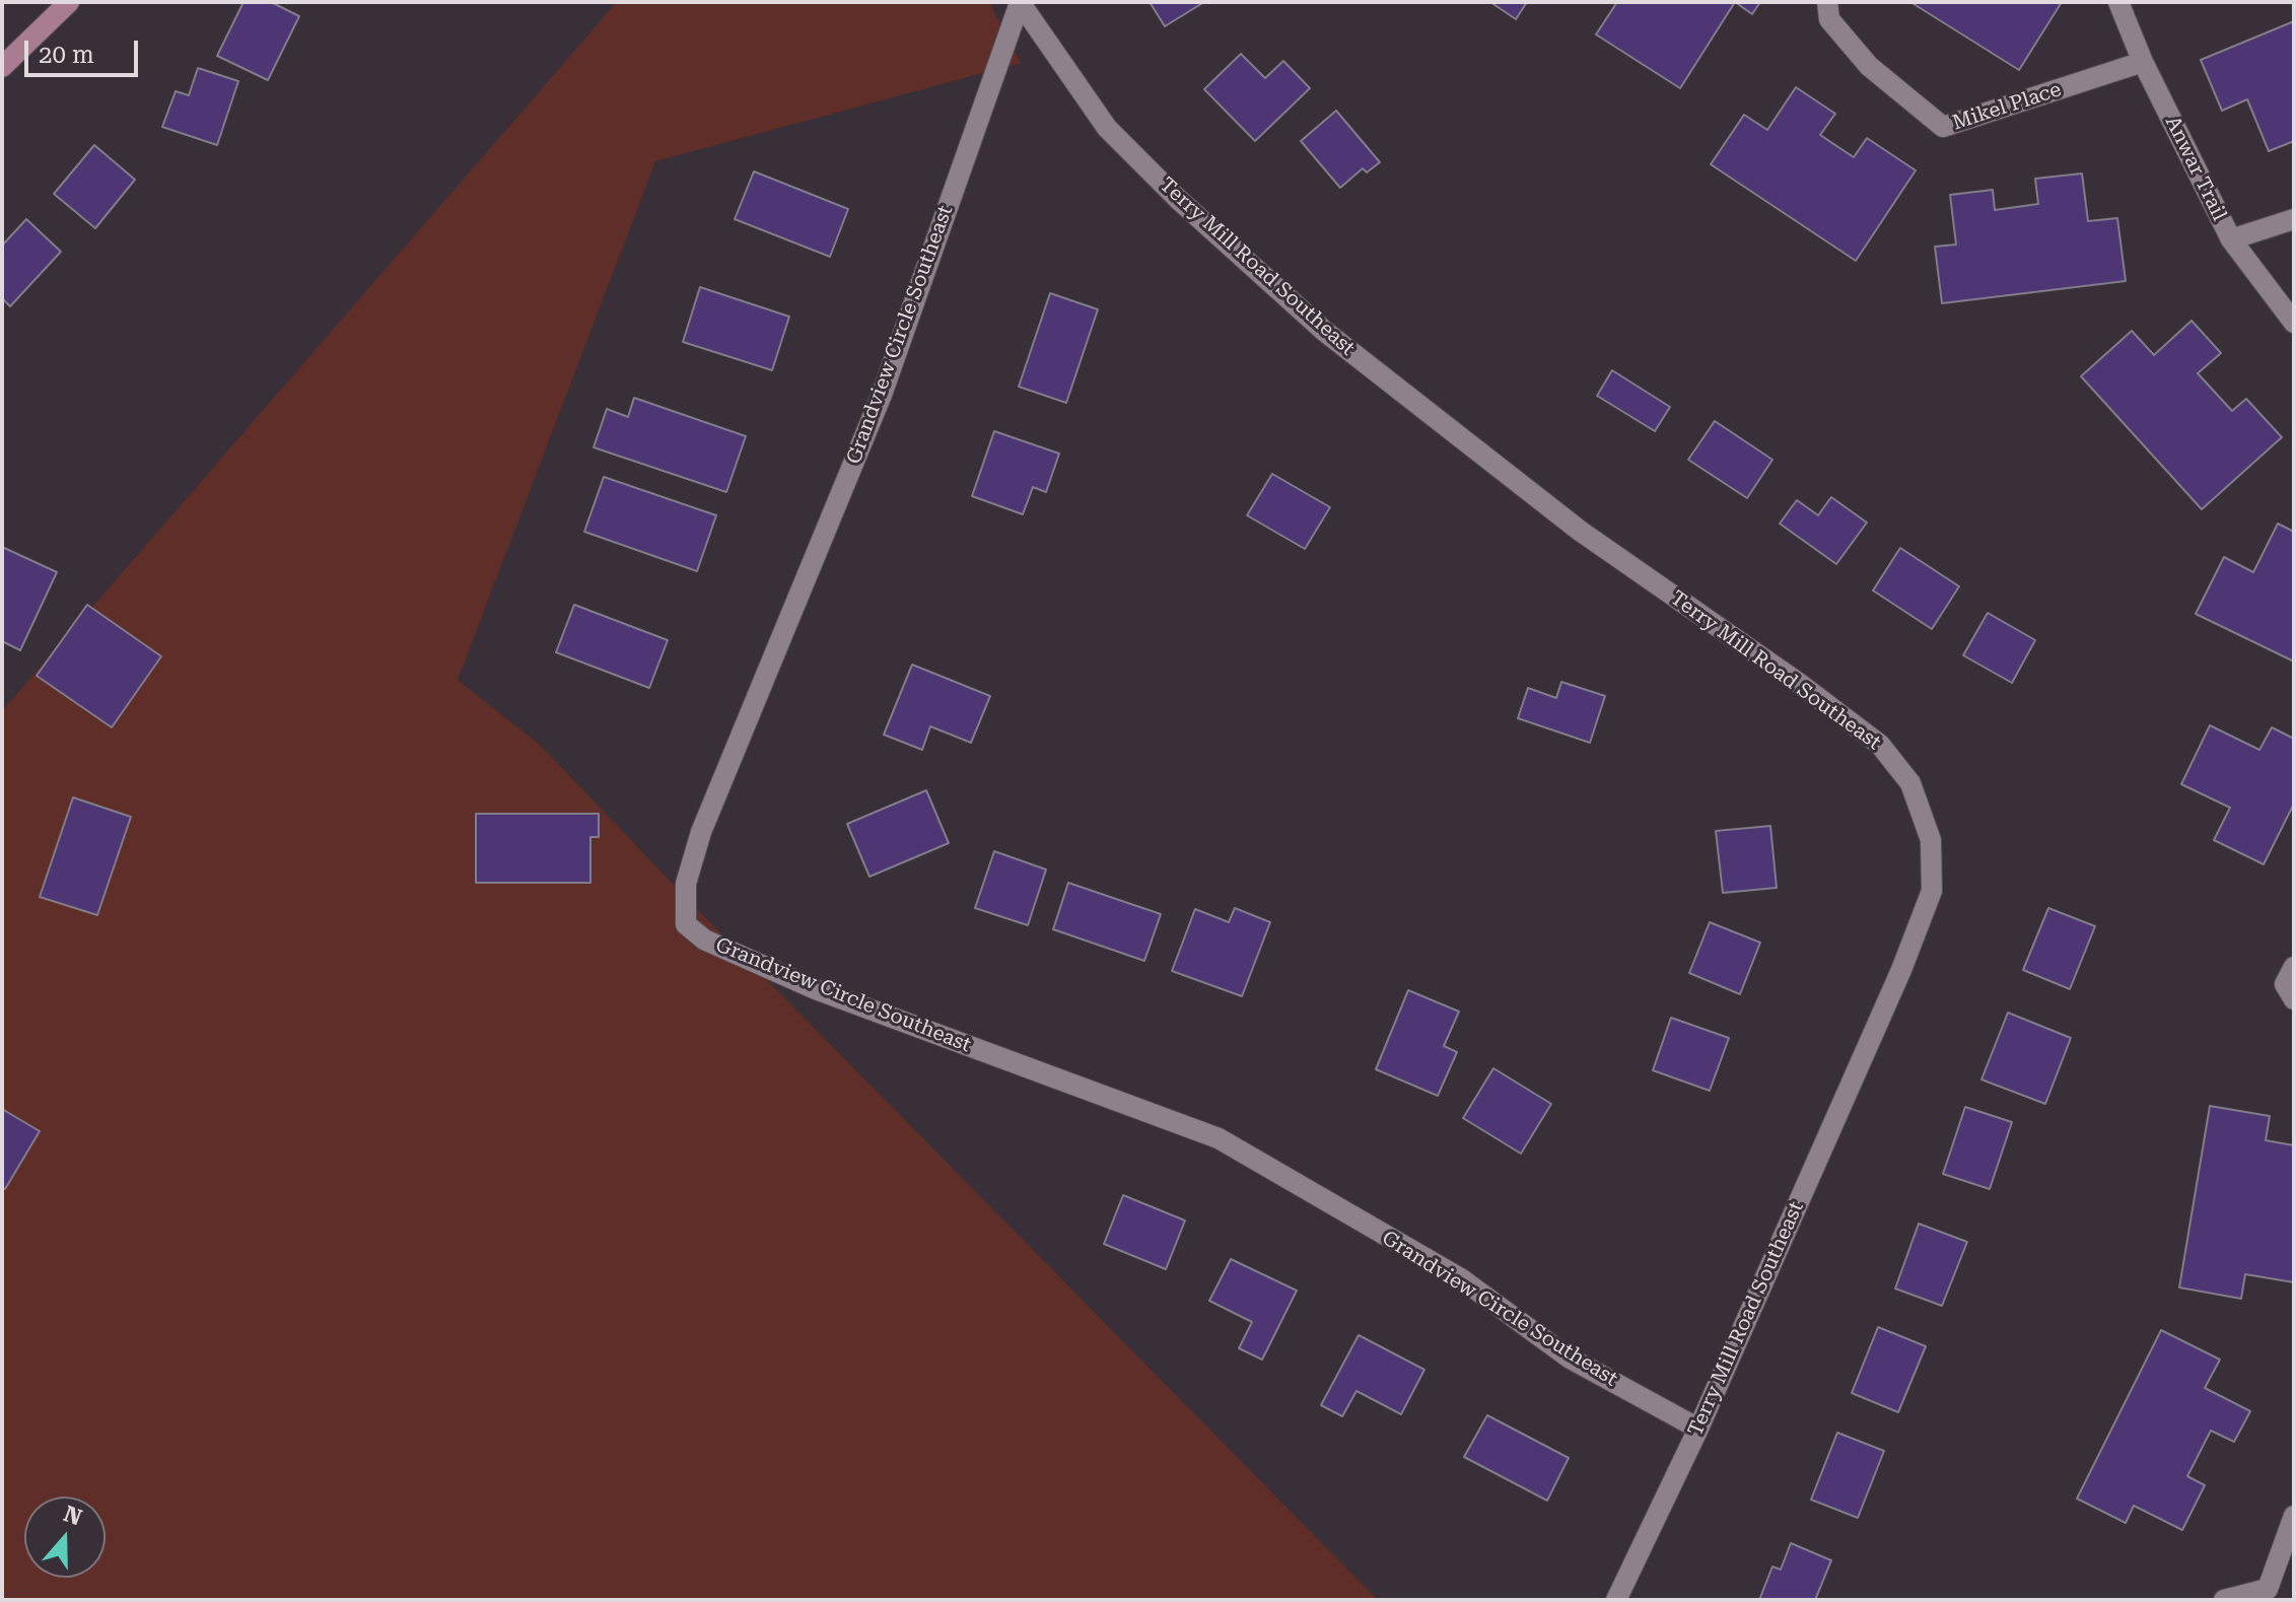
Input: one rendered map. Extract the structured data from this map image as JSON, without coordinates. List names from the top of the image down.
{
  "streets": {
    "street": [
      "Mikel Place",
      "Anwar Trail",
      "Terry Mill Road Southeast",
      "Grandview Circle Southeast"
    ]
  },
  "crossings": [
    ["Mikel Place", "Anwar Trail"],
    ["Terry Mill Road Southeast", "Grandview Circle Southeast"]
  ],
  "scale_bar": "20 m",
  "north": "top"
}
